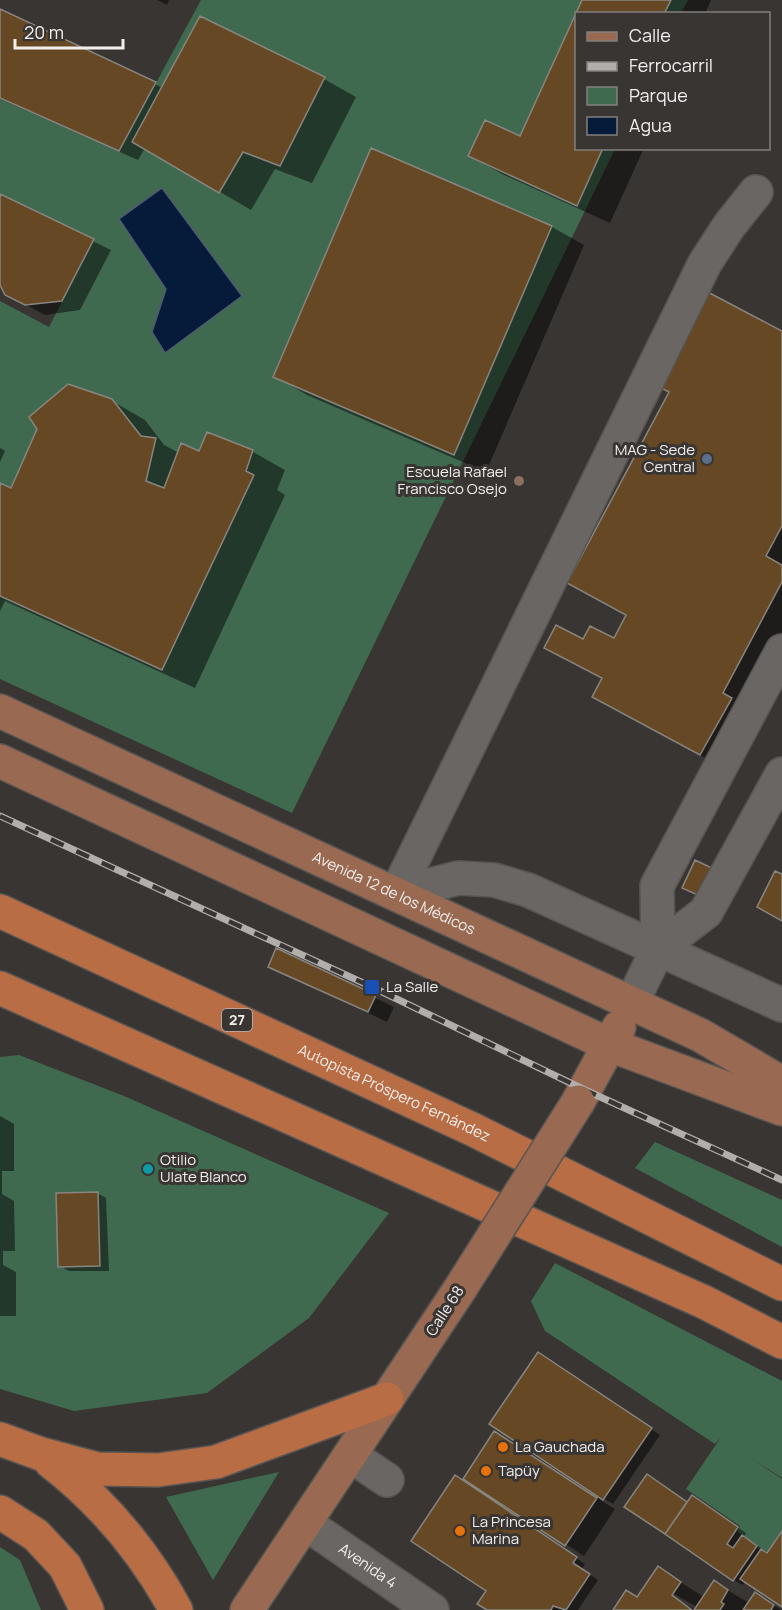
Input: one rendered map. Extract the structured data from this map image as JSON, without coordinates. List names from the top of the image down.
{
  "streets": {
    "highway": ["27", "Autopista Próspero Fernández"],
    "main road": ["Avenida 12 de los Médicos", "Calle 68"],
    "street": ["Avenida 4"]
  },
  "crossings": [
    ["Avenida 12 de los Médicos", "Calle 68"],
    ["Calle 68", "Avenida 4"]
  ],
  "places": {
    "other": [
      "MAG - Sede Central",
      "Escuela Rafael Francisco Osejo",
      "Otilio Ulate Blanco",
      "La Gauchada",
      "Tapüy",
      "La Princesa Marina"
    ],
    "transit": ["La Salle"]
  },
  "legend": [
    "Calle",
    "Ferrocarril",
    "Parque",
    "Agua"
  ],
  "scale_bar": "20 m"
}
